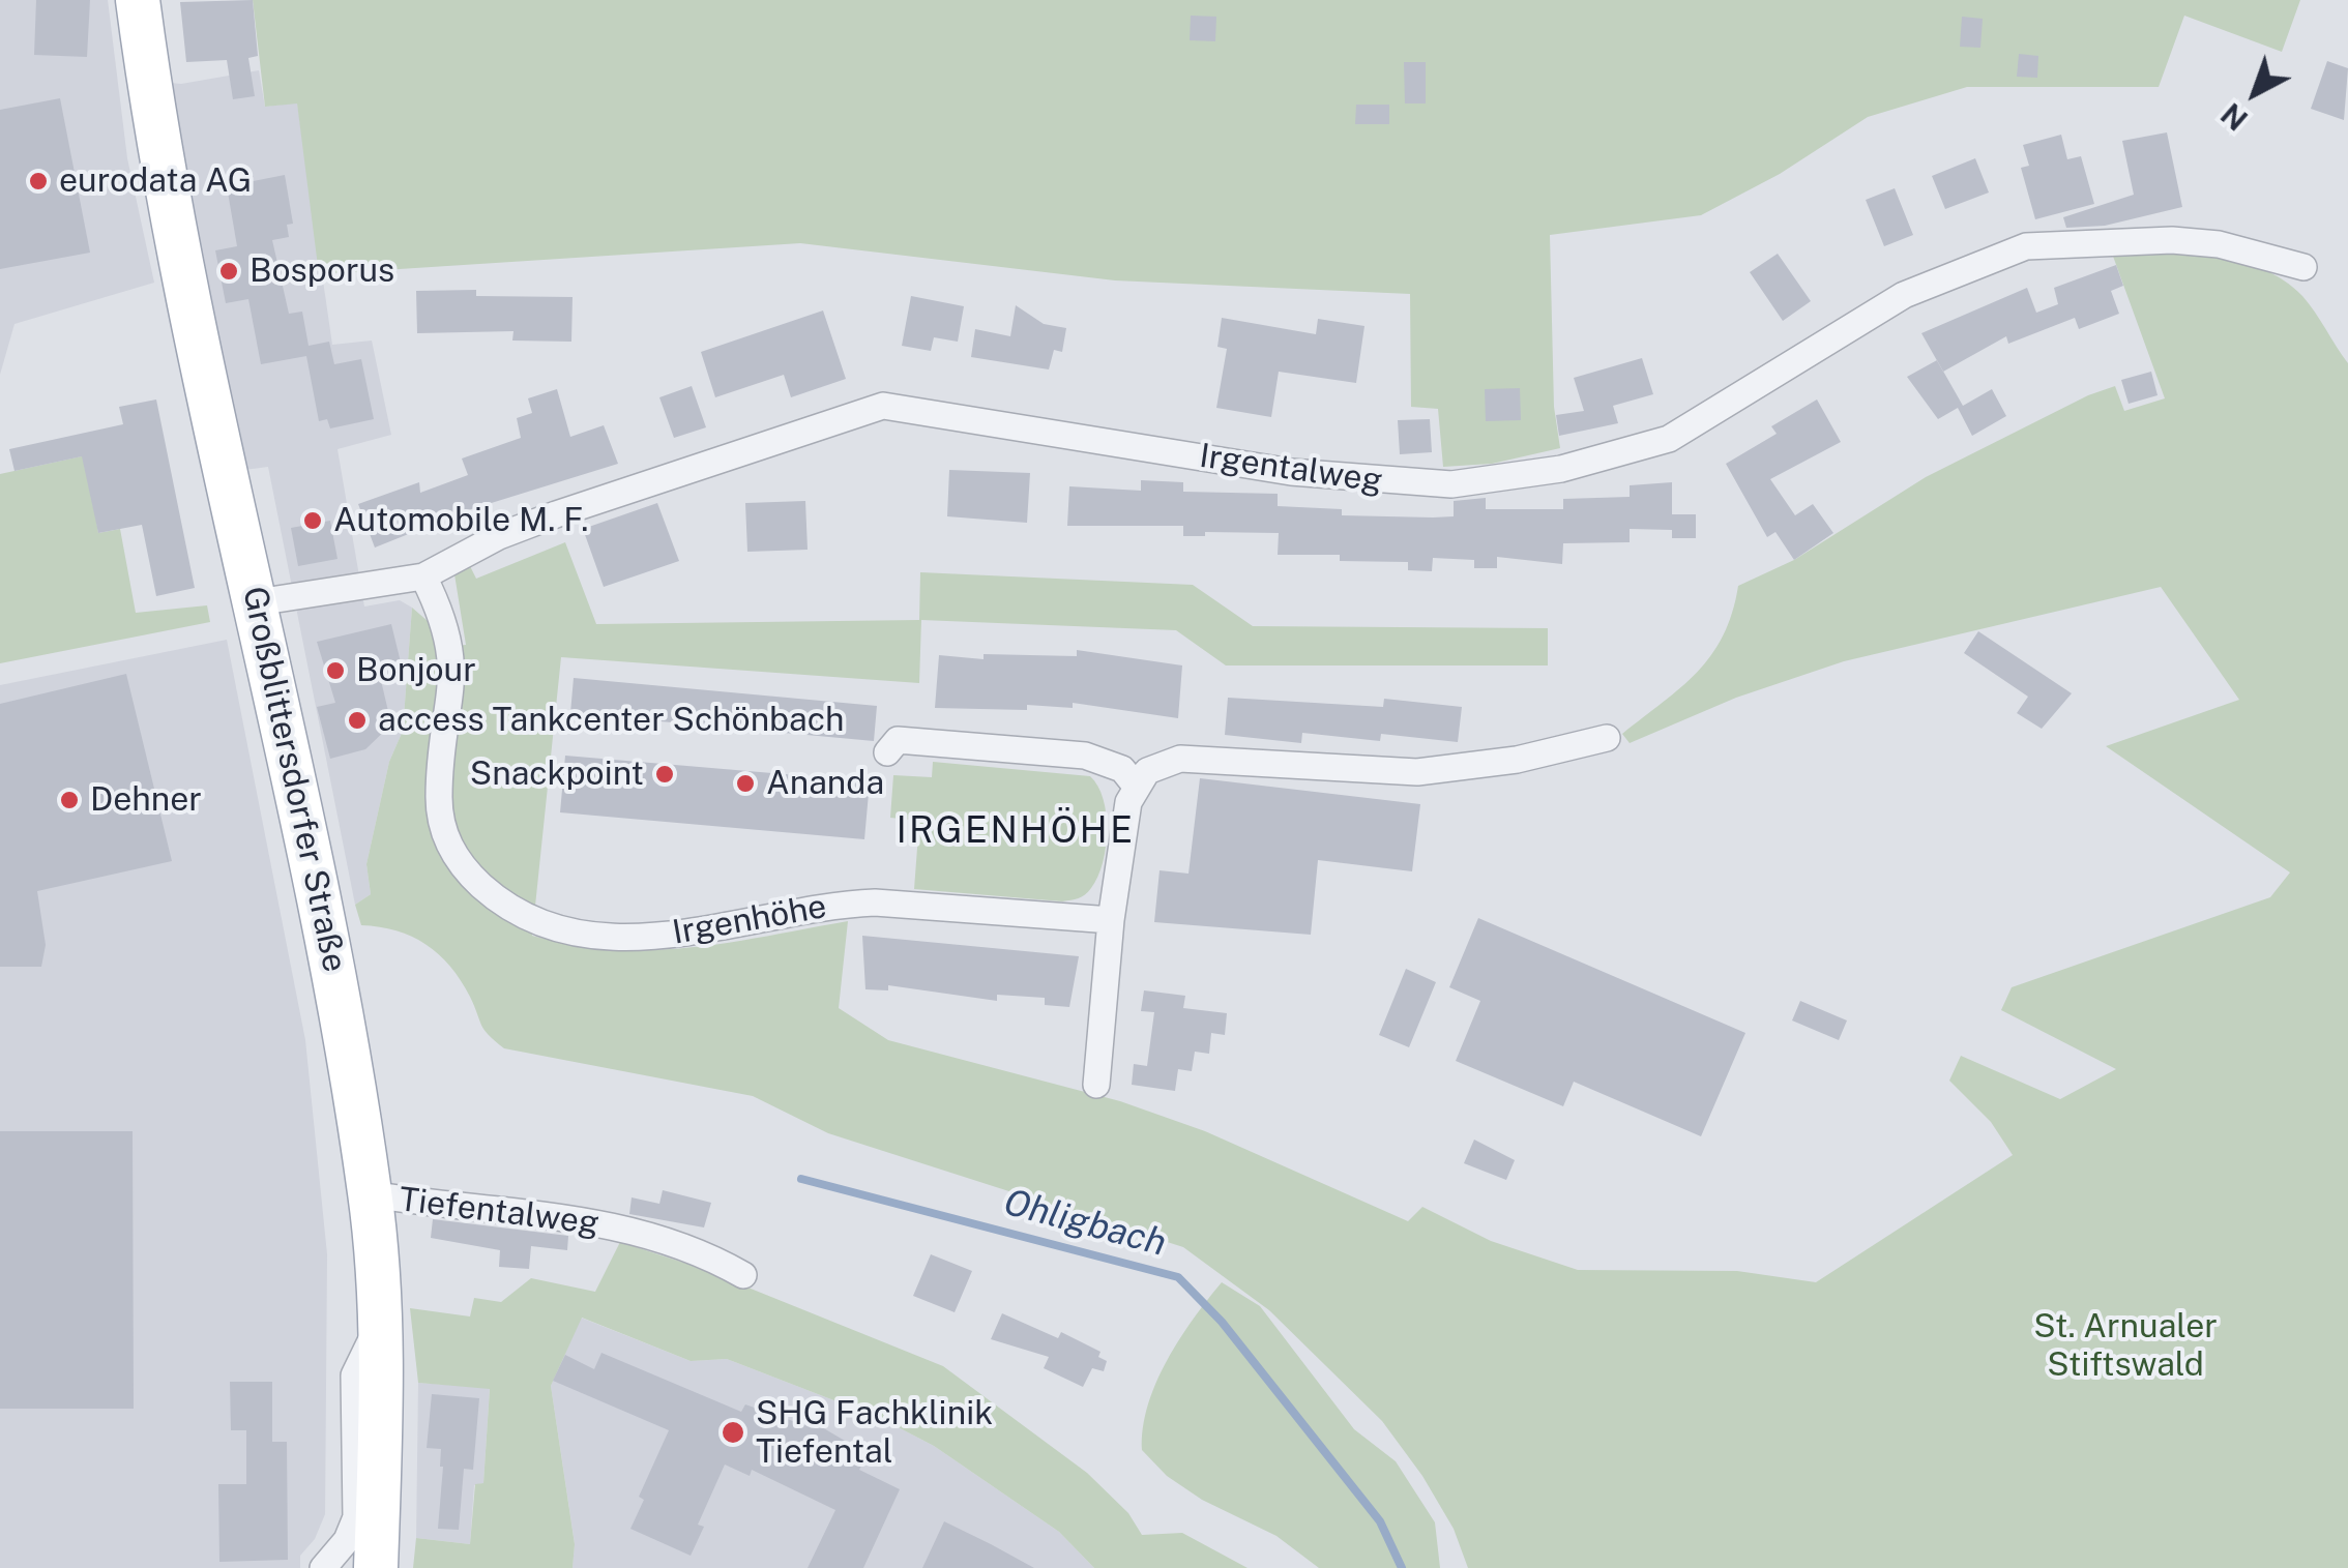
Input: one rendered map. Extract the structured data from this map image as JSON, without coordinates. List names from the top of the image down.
{
  "streets": {
    "main road": ["Großblittersdorfer Straße"],
    "street": ["Irgentalweg", "Irgenhöhe", "Tiefentalweg"]
  },
  "crossings": [
    ["Irgentalweg", "Großblittersdorfer Straße"],
    ["Irgentalweg", "Irgenhöhe"],
    ["Großblittersdorfer Straße", "Tiefentalweg"]
  ],
  "districts": ["IRGENHÖHE"],
  "water": ["Ohligbach"],
  "parks": ["St. Arnualer Stiftswald"],
  "places": [
    "eurodata AG",
    "Bosporus",
    "Automobile M. F.",
    "Bonjour",
    "access Tankcenter Schönbach",
    "Snackpoint",
    "Ananda",
    "Dehner",
    "SHG Fachklinik Tiefental"
  ],
  "north": "bottom left"
}
